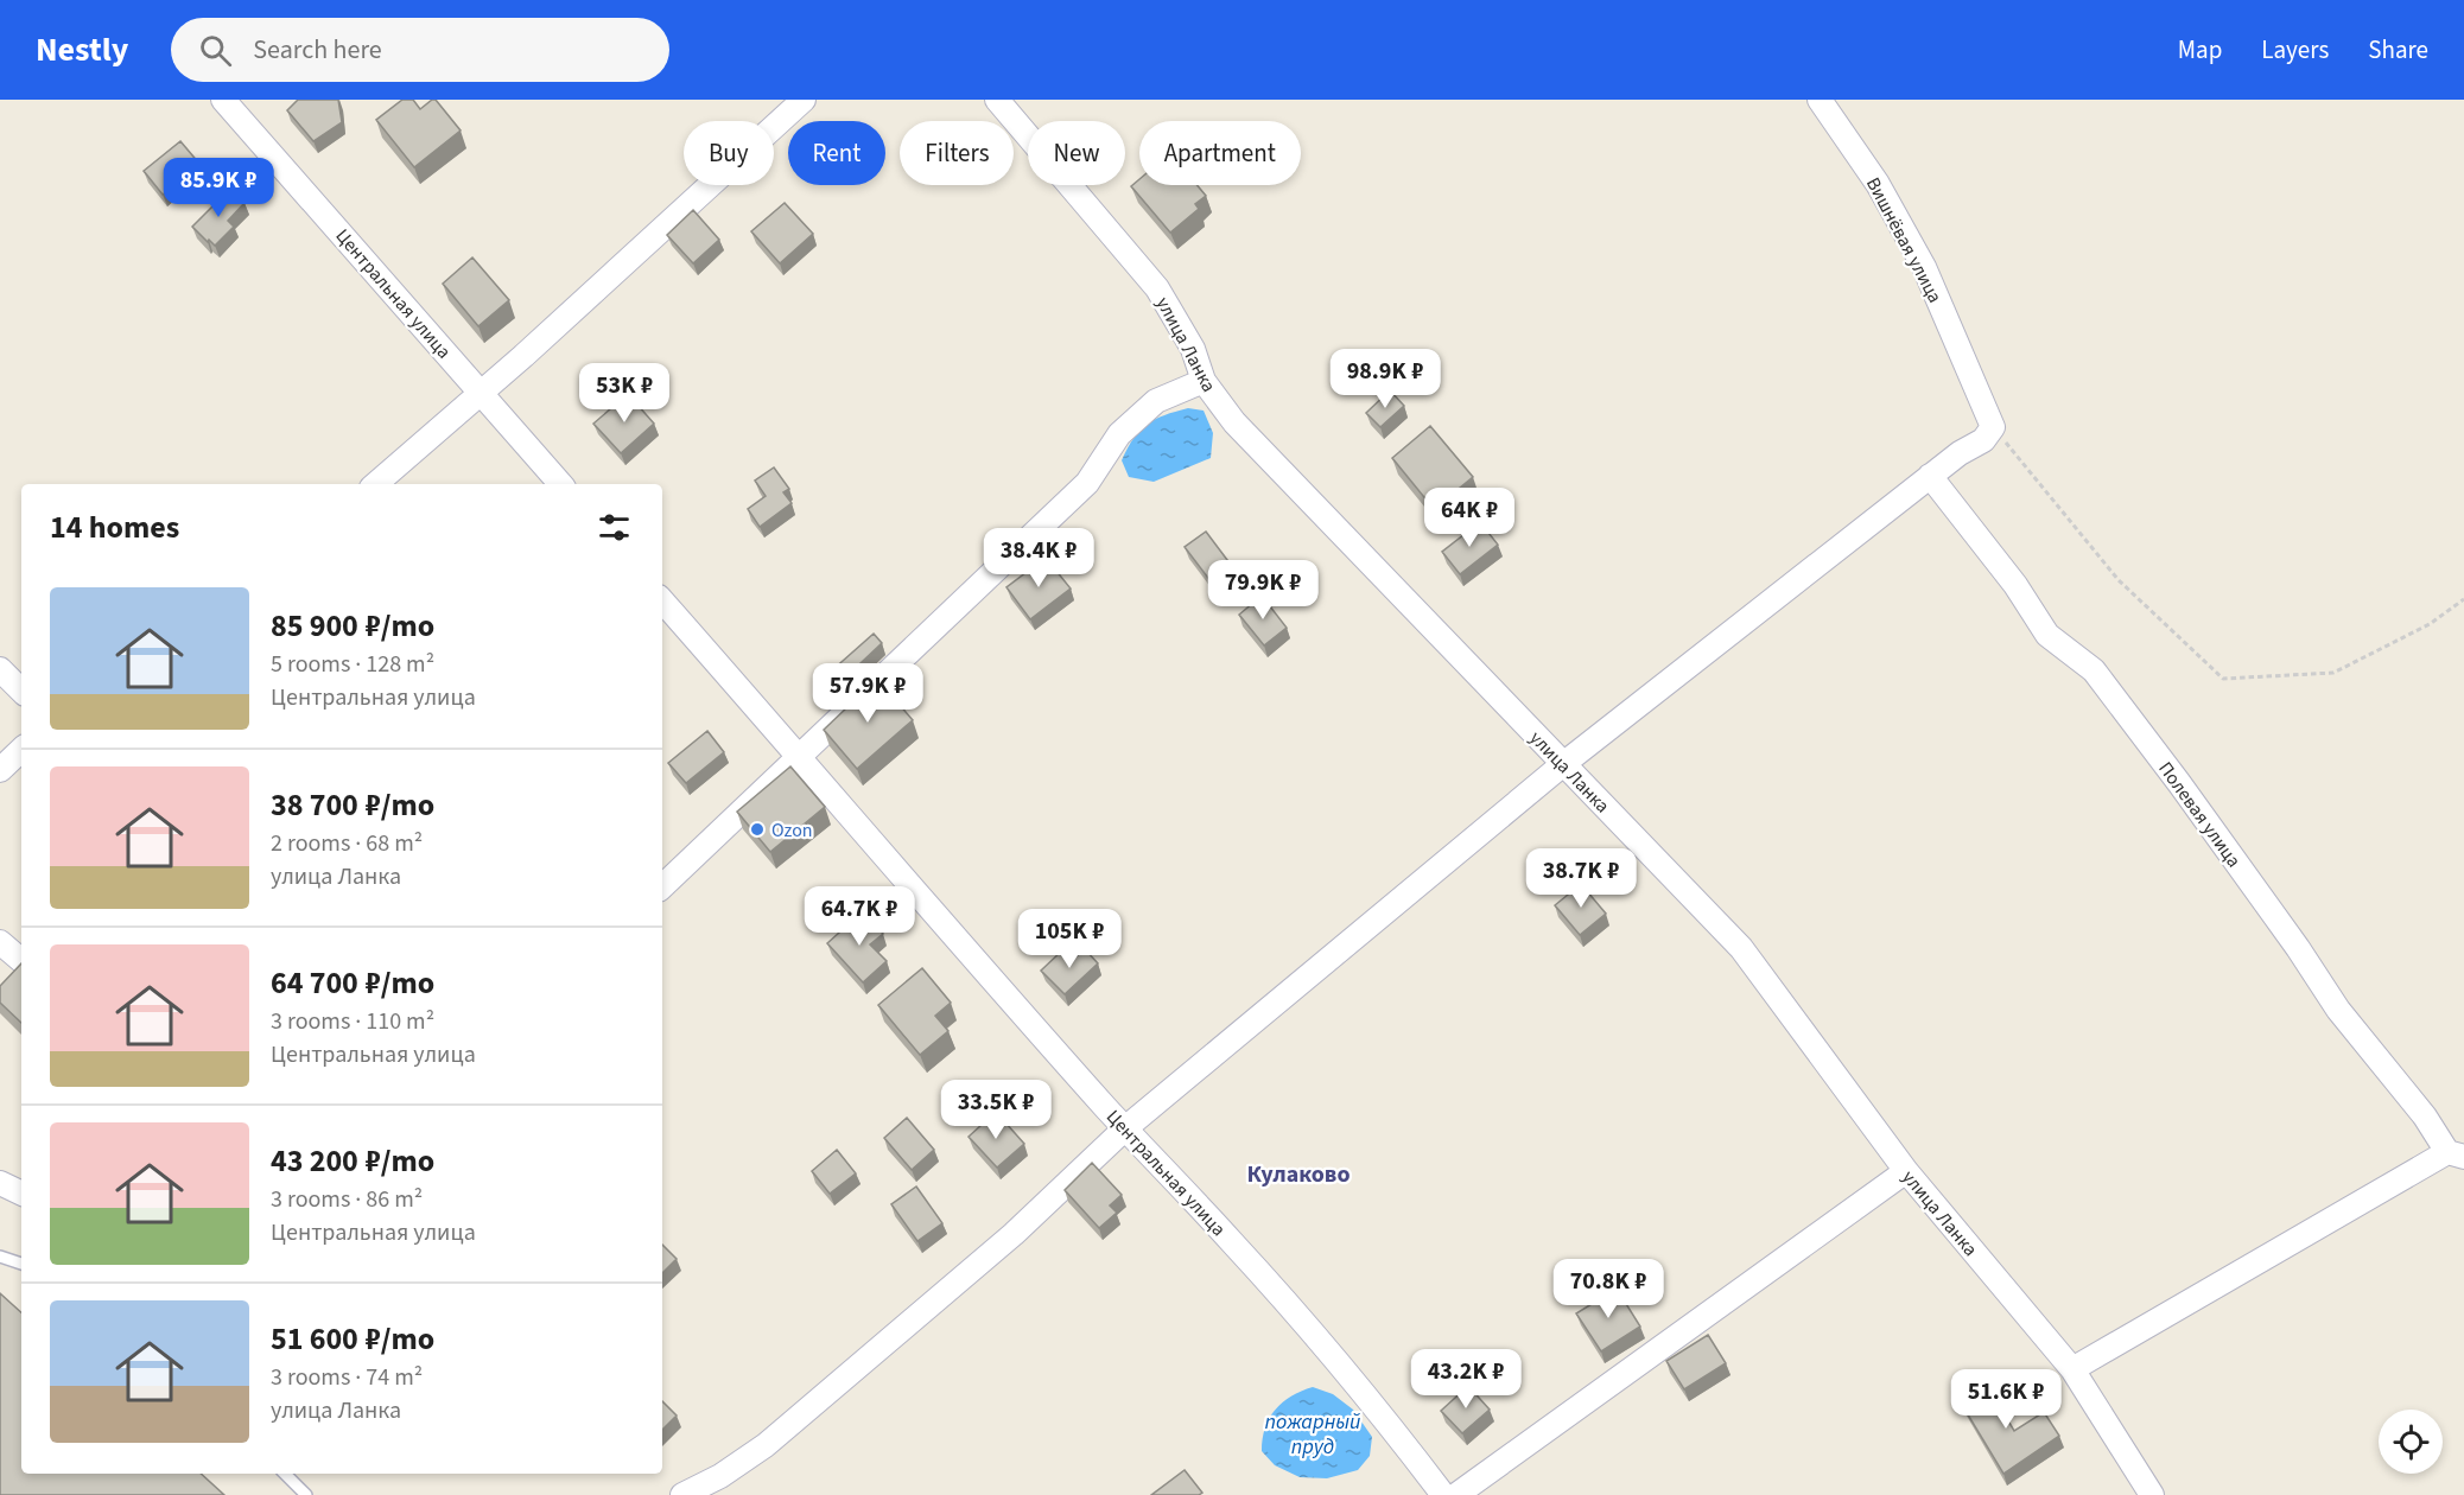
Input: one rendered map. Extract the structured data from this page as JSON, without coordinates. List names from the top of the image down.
{
  "streets": {
    "street": [
      "Вишнёвая улица",
      "Центральная улица",
      "улица Ланка",
      "Полевая улица"
    ]
  },
  "districts": ["Кулаково"],
  "water": ["пожарный пруд"],
  "places": ["Ozon"],
  "page": {
    "header": "Nestly",
    "search": "Search here",
    "nav": ["Map", "Layers", "Share"],
    "chip": [
      "Buy",
      "Rent",
      "Filters",
      "New",
      "Apartment"
    ],
    "price": [
      "85.9K ₽",
      "98.9K ₽",
      "53K ₽",
      "64K ₽",
      "38.4K ₽",
      "79.9K ₽",
      "57.9K ₽",
      "38.7K ₽",
      "64.7K ₽",
      "105K ₽",
      "33.5K ₽",
      "70.8K ₽",
      "43.2K ₽",
      "51.6K ₽"
    ],
    "heading": "14 homes",
    "list": [
      {
        "name": "85 900 ₽/mo",
        "note": "5 rooms · 128 m² · Центральная улица"
      },
      {
        "name": "38 700 ₽/mo",
        "note": "2 rooms · 68 m² · улица Ланка"
      },
      {
        "name": "64 700 ₽/mo",
        "note": "3 rooms · 110 m² · Центральная улица"
      },
      {
        "name": "43 200 ₽/mo",
        "note": "3 rooms · 86 m² · Центральная улица"
      },
      {
        "name": "51 600 ₽/mo",
        "note": "3 rooms · 74 m² · улица Ланка"
      }
    ]
  }
}
